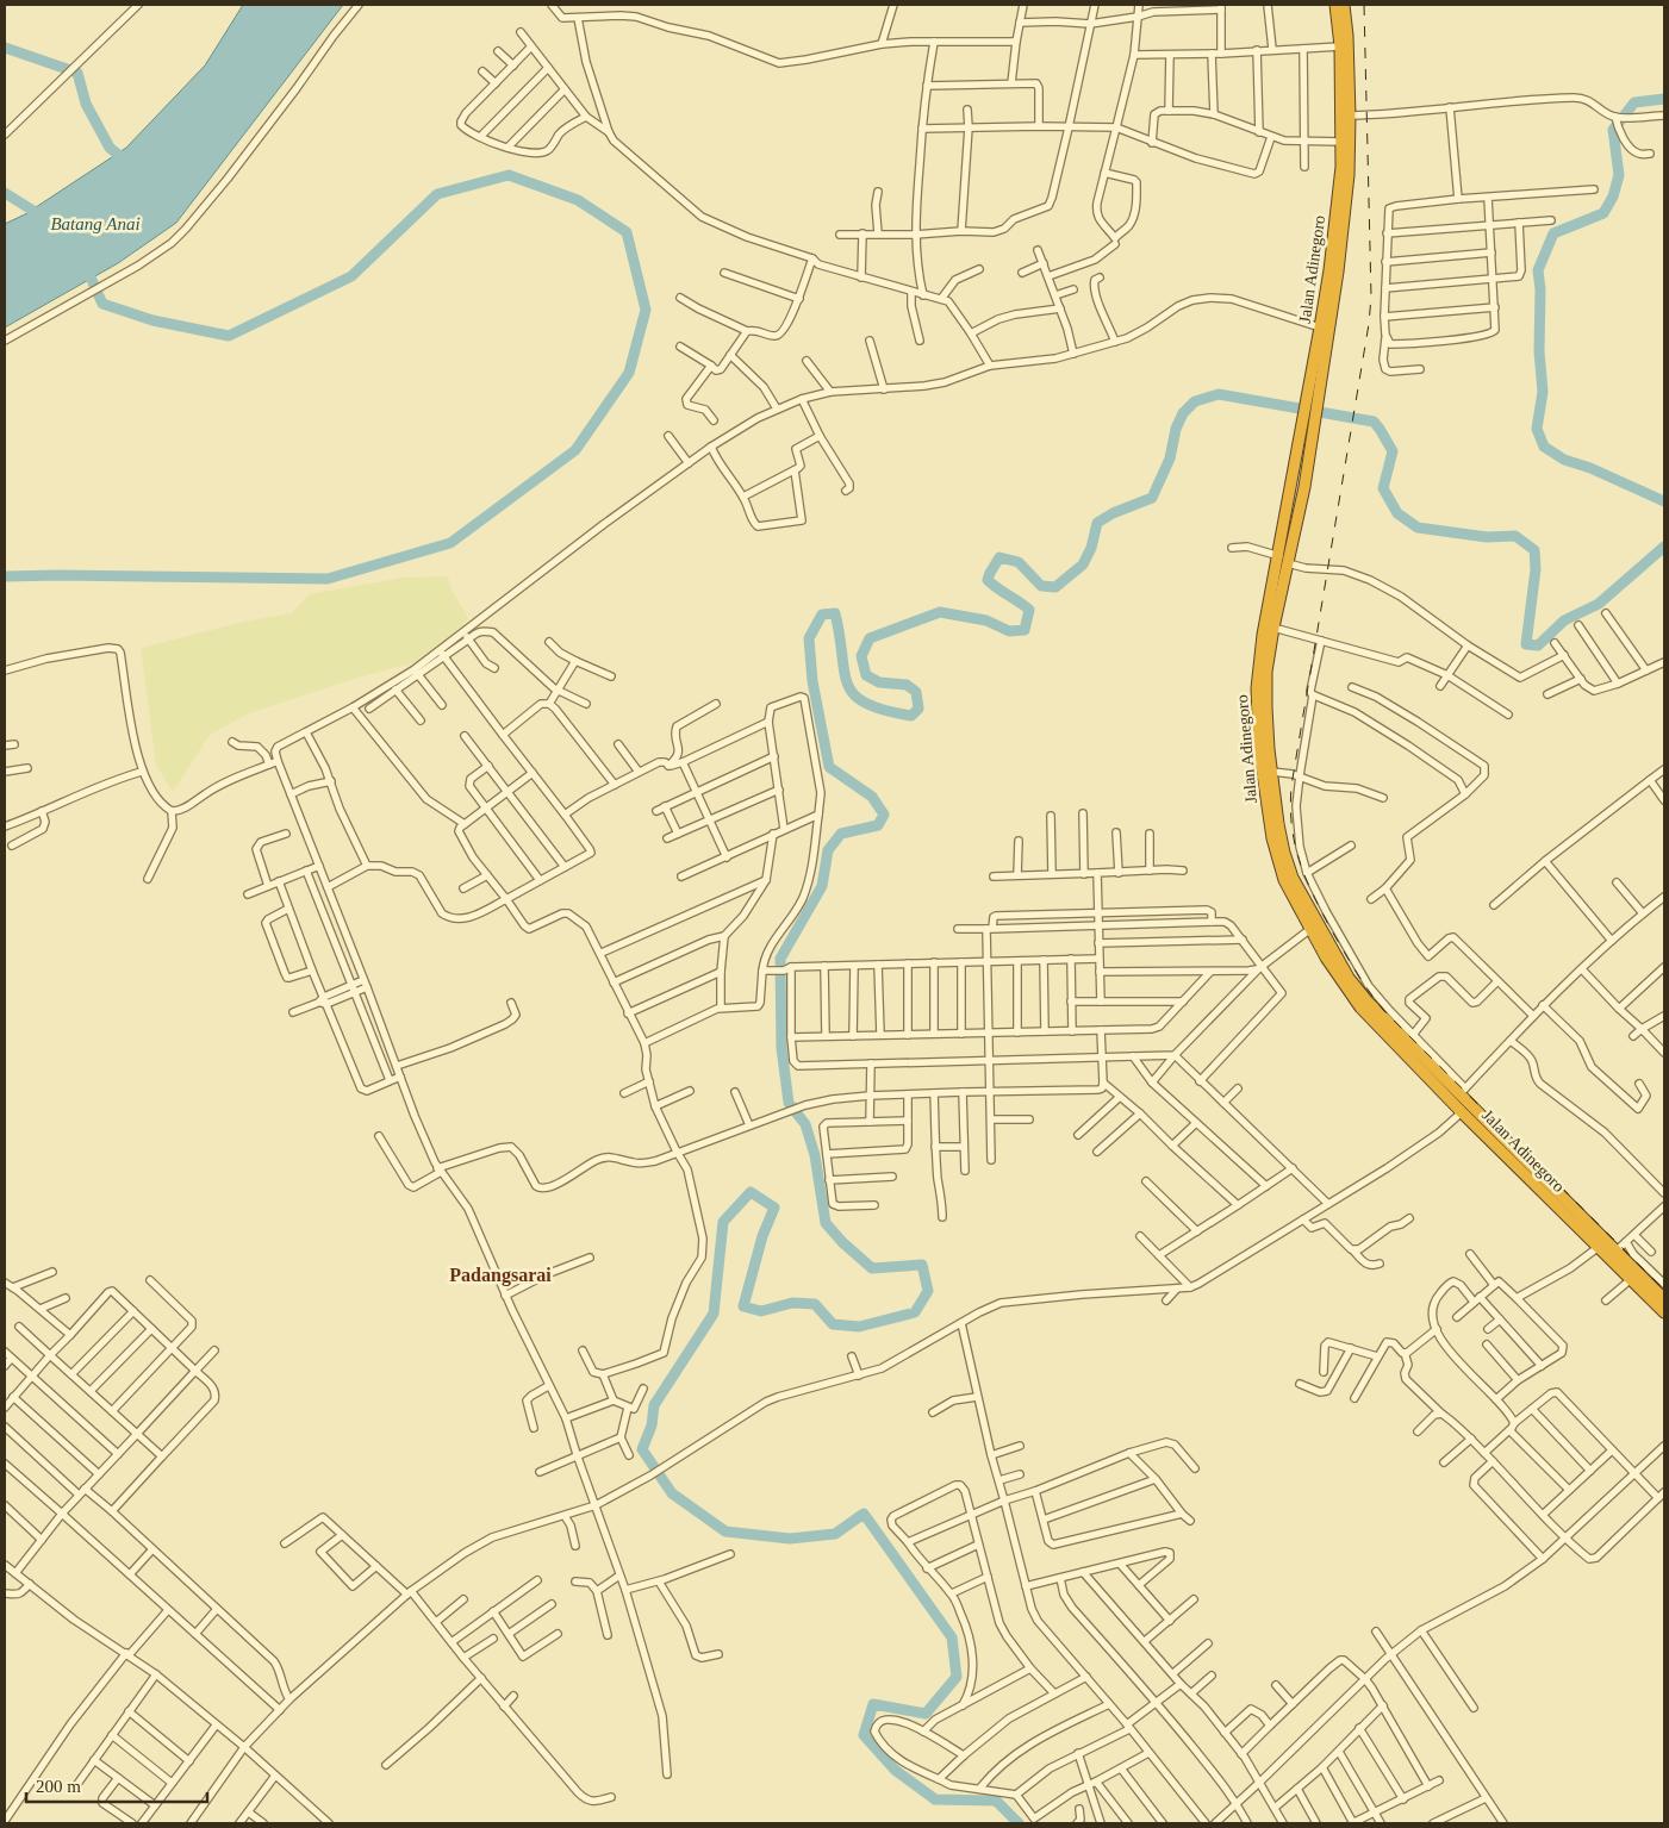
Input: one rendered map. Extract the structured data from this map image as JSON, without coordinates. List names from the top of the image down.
{
  "streets": {
    "highway": ["Jalan Adinegoro"]
  },
  "districts": ["Padangsarai"],
  "water": ["Batang Anai"],
  "scale_bar": "200 m"
}
